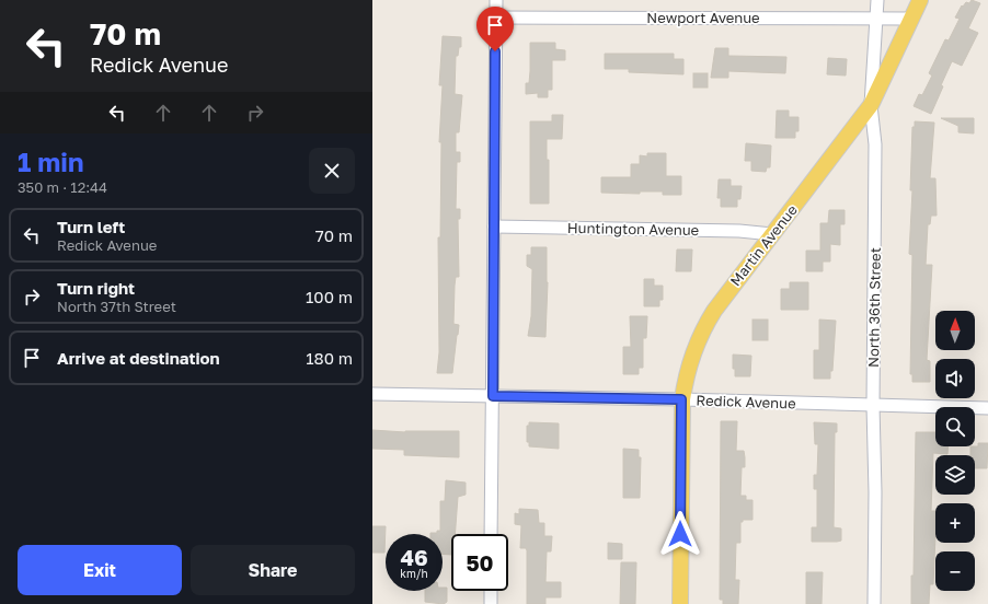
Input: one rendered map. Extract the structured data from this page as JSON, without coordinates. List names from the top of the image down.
{
  "streets": {
    "main road": ["Martin Avenue"],
    "street": [
      "Newport Avenue",
      "Huntington Avenue",
      "North 36th Street",
      "Redick Avenue"
    ]
  },
  "crossings": [
    ["Newport Avenue", "North 36th Street"],
    ["Huntington Avenue", "Martin Avenue"],
    ["Martin Avenue", "North 36th Street"],
    ["Martin Avenue", "Redick Avenue"],
    ["North 36th Street", "Redick Avenue"]
  ],
  "north": "top",
  "page": {
    "turn": ["70 m", "Redick Avenue"],
    "heading": ["1 min", "350 m · 12:44"],
    "list": [
      {
        "name": "Turn left",
        "note": "Redick Avenue",
        "value": "70 m"
      },
      {
        "name": "Turn right",
        "note": "North 37th Street",
        "value": "100 m"
      },
      {
        "name": "Arrive at destination",
        "value": "180 m"
      }
    ],
    "map_buttons": ["+", "−"],
    "speed": "46 km/h",
    "limit": "50",
    "buttons": ["Exit", "Share"]
  }
}
